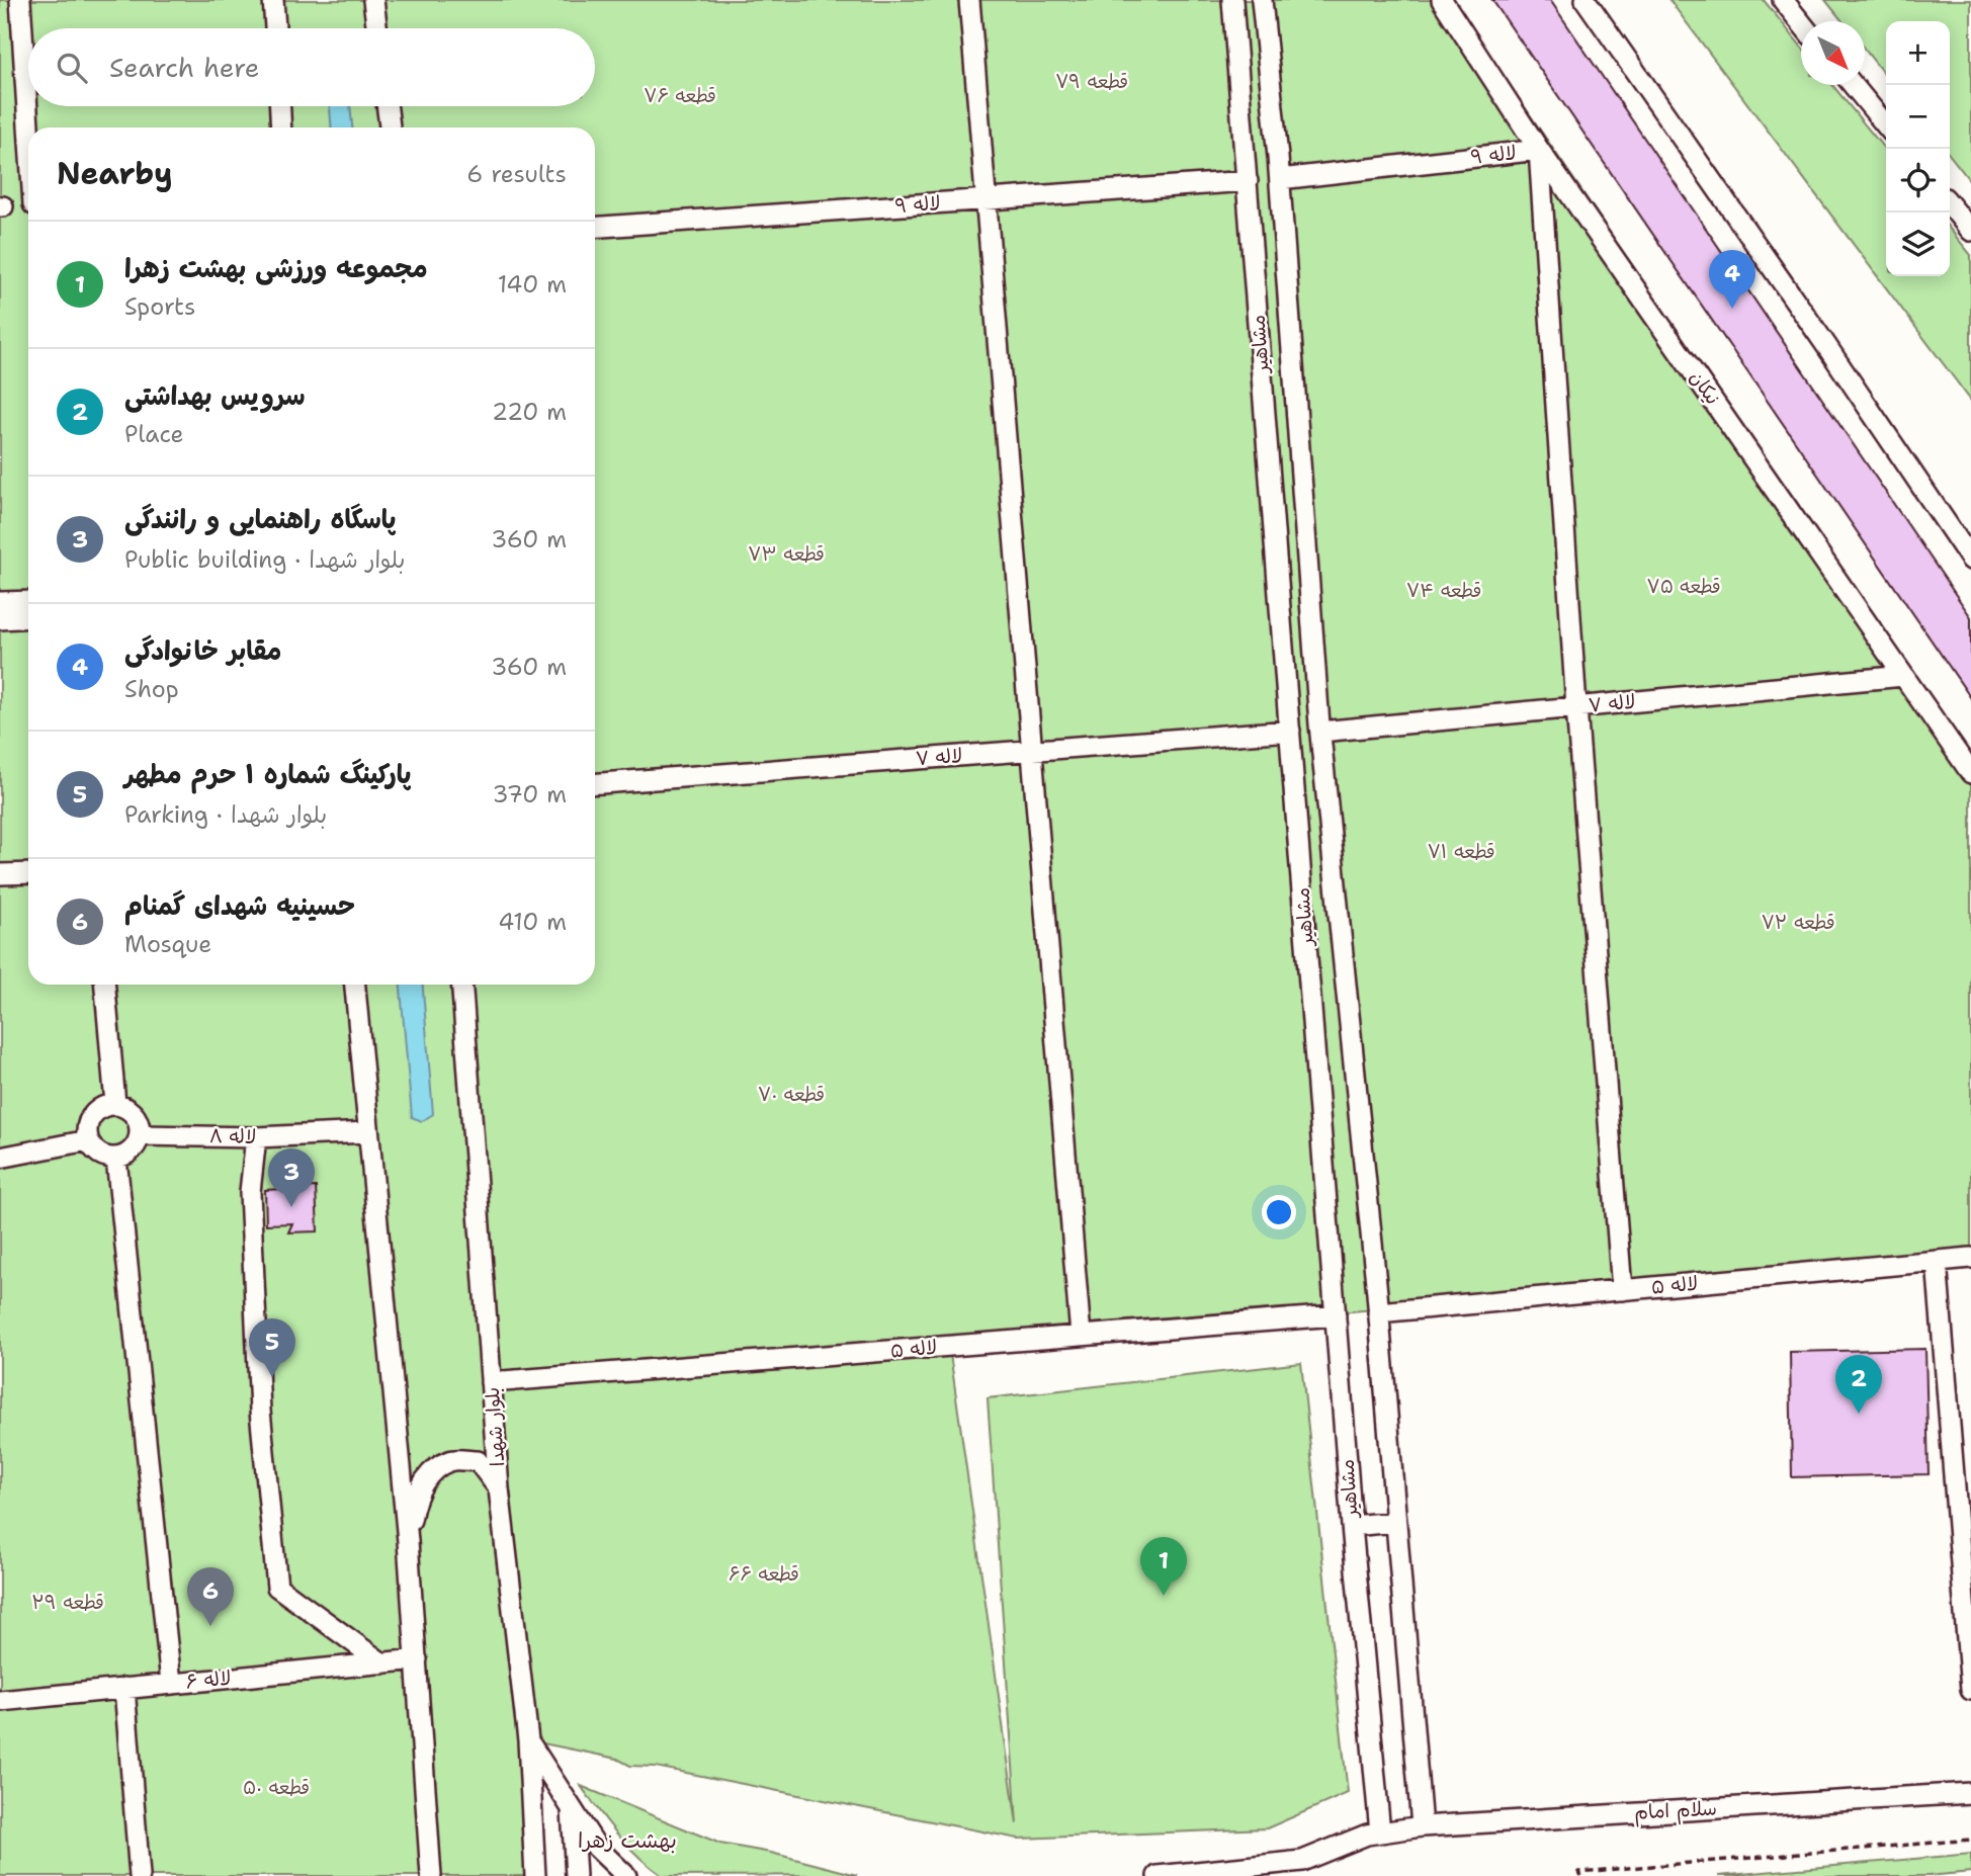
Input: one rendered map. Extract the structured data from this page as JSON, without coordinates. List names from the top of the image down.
{
  "streets": {
    "street": [
      "لاله ۹",
      "مشاهیر",
      "نیکان",
      "لاله ۷",
      "لاله ۸",
      "لاله ۵",
      "بلوار شهدا",
      "لاله ۶",
      "سلام امام"
    ]
  },
  "crossings": [
    ["لاله ۹", "مشاهیر"],
    ["لاله ۹", "نیکان"],
    ["مشاهیر", "لاله ۷"],
    ["مشاهیر", "لاله ۵"],
    ["مشاهیر", "سلام امام"],
    ["نیکان", "لاله ۷"],
    ["لاله ۵", "بلوار شهدا"]
  ],
  "districts": ["بهشت زهرا"],
  "parks": [
    "قطعه ۷۹",
    "قطعه ۷۶",
    "قطعه ۷۳",
    "قطعه ۷۵",
    "قطعه ۷۴",
    "قطعه ۷۱",
    "قطعه ۷۲",
    "قطعه ۷۰",
    "قطعه ۶۶",
    "قطعه ۲۹",
    "قطعه ۵۰"
  ],
  "north": "bottom right",
  "page": {
    "map_buttons": ["+", "−"],
    "search": "Search here",
    "heading": ["Nearby", "6 results"],
    "list": [
      {
        "mark": "1",
        "name": "مجموعه ورزشی بهشت زهرا",
        "note": "Sports",
        "value": "140 m"
      },
      {
        "mark": "2",
        "name": "سرویس بهداشتی",
        "note": "Place",
        "value": "220 m"
      },
      {
        "mark": "3",
        "name": "پاسگاه راهنمایی و رانندگی",
        "note": "Public building · بلوار شهدا",
        "value": "360 m"
      },
      {
        "mark": "4",
        "name": "مقابر خانوادگی",
        "note": "Shop",
        "value": "360 m"
      },
      {
        "mark": "5",
        "name": "پارکینگ شماره ۱ حرم مطهر",
        "note": "Parking · بلوار شهدا",
        "value": "370 m"
      },
      {
        "mark": "6",
        "name": "حسینیه شهدای گمنام",
        "note": "Mosque",
        "value": "410 m"
      }
    ],
    "pins": [
      "4",
      "3",
      "5",
      "2",
      "1",
      "6"
    ]
  }
}
